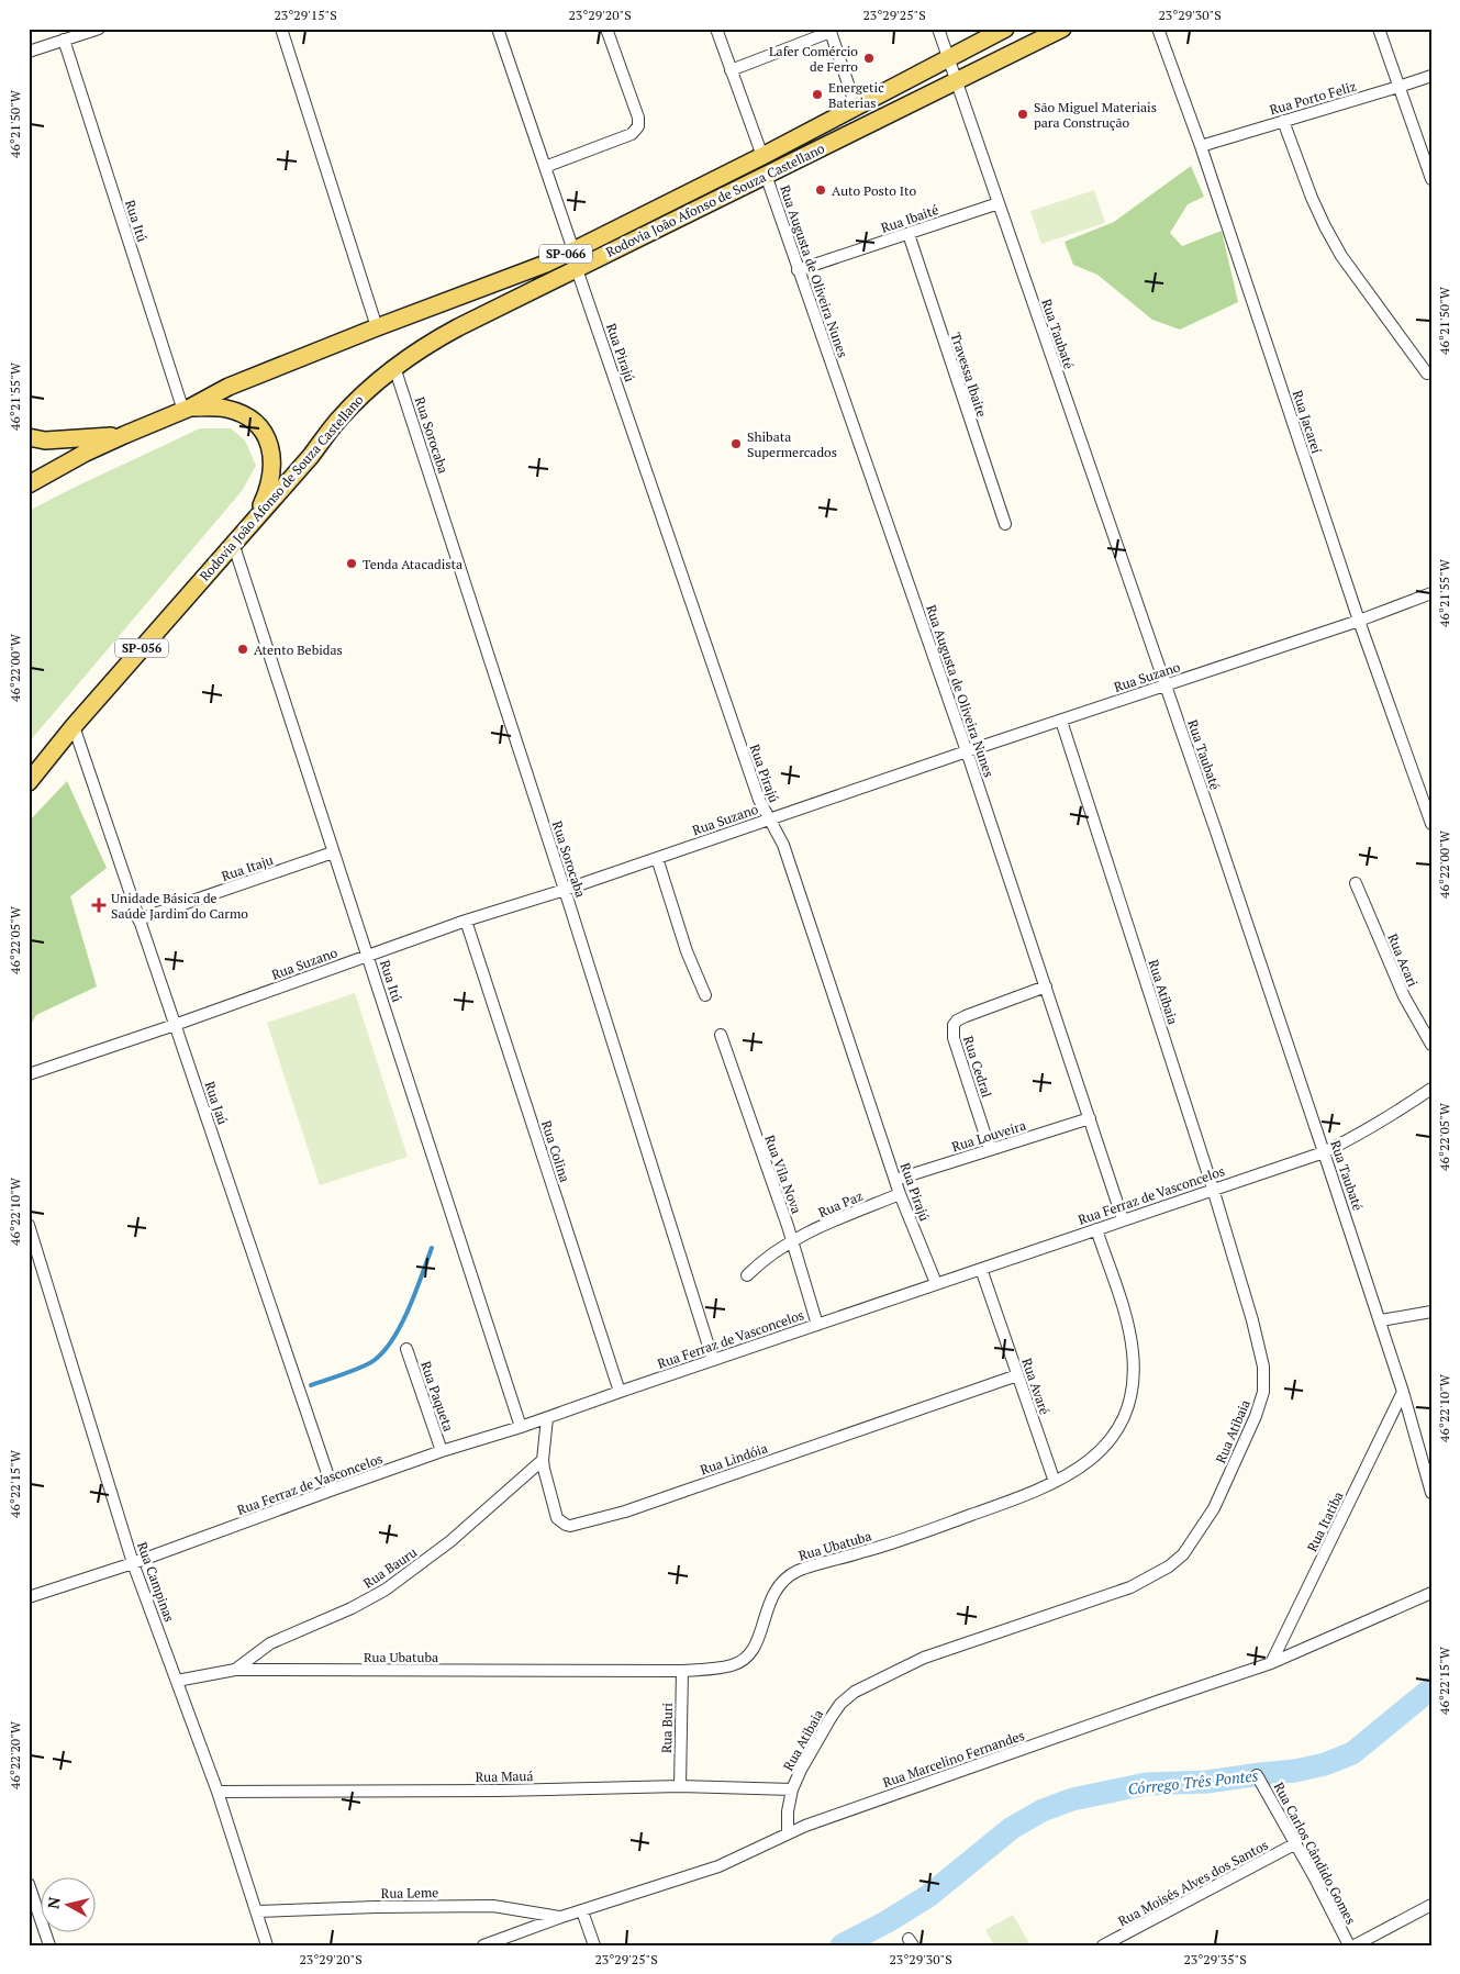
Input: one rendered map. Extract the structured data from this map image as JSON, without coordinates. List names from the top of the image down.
{
  "streets": {
    "main road": ["Rodovia João Afonso de Souza Castellano", "SP-066", "SP-056"],
    "street": [
      "Rua Porto Feliz",
      "Rua Ibaité",
      "Rua Itú",
      "Rua Augusta de Oliveira Nunes",
      "Rua Taubaté",
      "Rua Pirajú",
      "Travessa Ibaite",
      "Rua Jacareí",
      "Rua Sorocaba",
      "Rua Suzano",
      "Rua Itaju",
      "Rua Acari",
      "Rua Atibaia",
      "Rua Cedral",
      "Rua Jaú",
      "Rua Louveira",
      "Rua Colina",
      "Rua Vila Nova",
      "Rua Ferraz de Vasconcelos",
      "Rua Paz",
      "Rua Avaré",
      "Rua Paqueta",
      "Rua Lindóia",
      "Rua Itatiba",
      "Rua Ubatuba",
      "Rua Bauru",
      "Rua Campinas",
      "Rua Buri",
      "Rua Marcelino Fernandes",
      "Rua Mauá",
      "Rua Carlos Cândido Gomes",
      "Rua Moisés Alves dos Santos",
      "Rua Leme"
    ]
  },
  "crossings": [
    ["Rua Porto Feliz", "Rua Jacareí"],
    ["Rodovia João Afonso de Souza Castellano", "Rua Itú"],
    ["Rodovia João Afonso de Souza Castellano", "Rua Augusta de Oliveira Nunes"],
    ["Rodovia João Afonso de Souza Castellano", "Rua Taubaté"],
    ["Rodovia João Afonso de Souza Castellano", "Rua Pirajú"],
    ["Rodovia João Afonso de Souza Castellano", "Rua Sorocaba"],
    ["Rodovia João Afonso de Souza Castellano", "Rua Jaú"],
    ["Rua Ibaité", "Rua Augusta de Oliveira Nunes"],
    ["Rua Ibaité", "Rua Taubaté"],
    ["Rua Ibaité", "Travessa Ibaite"],
    ["Rua Itú", "Rua Suzano"],
    ["Rua Itú", "Rua Itaju"],
    ["Rua Itú", "Rua Ferraz de Vasconcelos"],
    ["Rua Augusta de Oliveira Nunes", "Rua Suzano"],
    ["Rua Augusta de Oliveira Nunes", "Rua Cedral"],
    ["Rua Augusta de Oliveira Nunes", "Rua Louveira"],
    ["Rua Augusta de Oliveira Nunes", "Rua Ferraz de Vasconcelos"],
    ["Rua Taubaté", "Rua Suzano"],
    ["Rua Taubaté", "Rua Ferraz de Vasconcelos"],
    ["Rua Taubaté", "Rua Itatiba"],
    ["Rua Pirajú", "Rua Suzano"],
    ["Rua Pirajú", "Rua Louveira"],
    ["Rua Pirajú", "Rua Ferraz de Vasconcelos"],
    ["Rua Pirajú", "Rua Paz"],
    ["Rua Jacareí", "Rua Suzano"],
    ["Rua Sorocaba", "Rua Suzano"],
    ["Rua Sorocaba", "Rua Ferraz de Vasconcelos"],
    ["Rua Suzano", "Rua Atibaia"],
    ["Rua Suzano", "Rua Jaú"],
    ["Rua Suzano", "Rua Colina"],
    ["Rua Itaju", "Rua Jaú"],
    ["Rua Atibaia", "Rua Ferraz de Vasconcelos"],
    ["Rua Atibaia", "Rua Marcelino Fernandes"],
    ["Rua Atibaia", "Rua Mauá"],
    ["Rua Cedral", "Rua Louveira"],
    ["Rua Jaú", "Rua Ferraz de Vasconcelos"],
    ["Rua Colina", "Rua Ferraz de Vasconcelos"],
    ["Rua Vila Nova", "Rua Ferraz de Vasconcelos"],
    ["Rua Vila Nova", "Rua Paz"],
    ["Rua Ferraz de Vasconcelos", "Rua Avaré"],
    ["Rua Ferraz de Vasconcelos", "Rua Paqueta"],
    ["Rua Ferraz de Vasconcelos", "Rua Lindóia"],
    ["Rua Ferraz de Vasconcelos", "Rua Ubatuba"],
    ["Rua Ferraz de Vasconcelos", "Rua Campinas"],
    ["Rua Avaré", "Rua Lindóia"],
    ["Rua Avaré", "Rua Ubatuba"],
    ["Rua Lindóia", "Rua Bauru"],
    ["Rua Itatiba", "Rua Marcelino Fernandes"],
    ["Rua Ubatuba", "Rua Bauru"],
    ["Rua Ubatuba", "Rua Campinas"],
    ["Rua Ubatuba", "Rua Buri"],
    ["Rua Campinas", "Rua Mauá"],
    ["Rua Campinas", "Rua Leme"],
    ["Rua Buri", "Rua Mauá"],
    ["Rua Marcelino Fernandes", "Rua Leme"],
    ["Rua Carlos Cândido Gomes", "Rua Moisés Alves dos Santos"]
  ],
  "water": ["Córrego Três Pontes"],
  "places": {
    "other": [
      "Lafer Comércio de Ferro",
      "Energetic Baterias",
      "São Miguel Materiais para Construção",
      "Auto Posto Ito",
      "Shibata Supermercados",
      "Tenda Atacadista",
      "Atento Bebidas"
    ],
    "health": ["Unidade Básica de Saúde Jardim do Carmo"]
  },
  "north": "left",
  "coordinates": [
    "23°29'15\"S",
    "23°29'20\"S",
    "23°29'25\"S",
    "23°29'30\"S",
    "46°21'50\"W",
    "46°21'55\"W",
    "46°22'00\"W",
    "46°22'05\"W",
    "46°22'10\"W",
    "46°22'15\"W",
    "46°22'20\"W",
    "23°29'35\"S"
  ]
}
